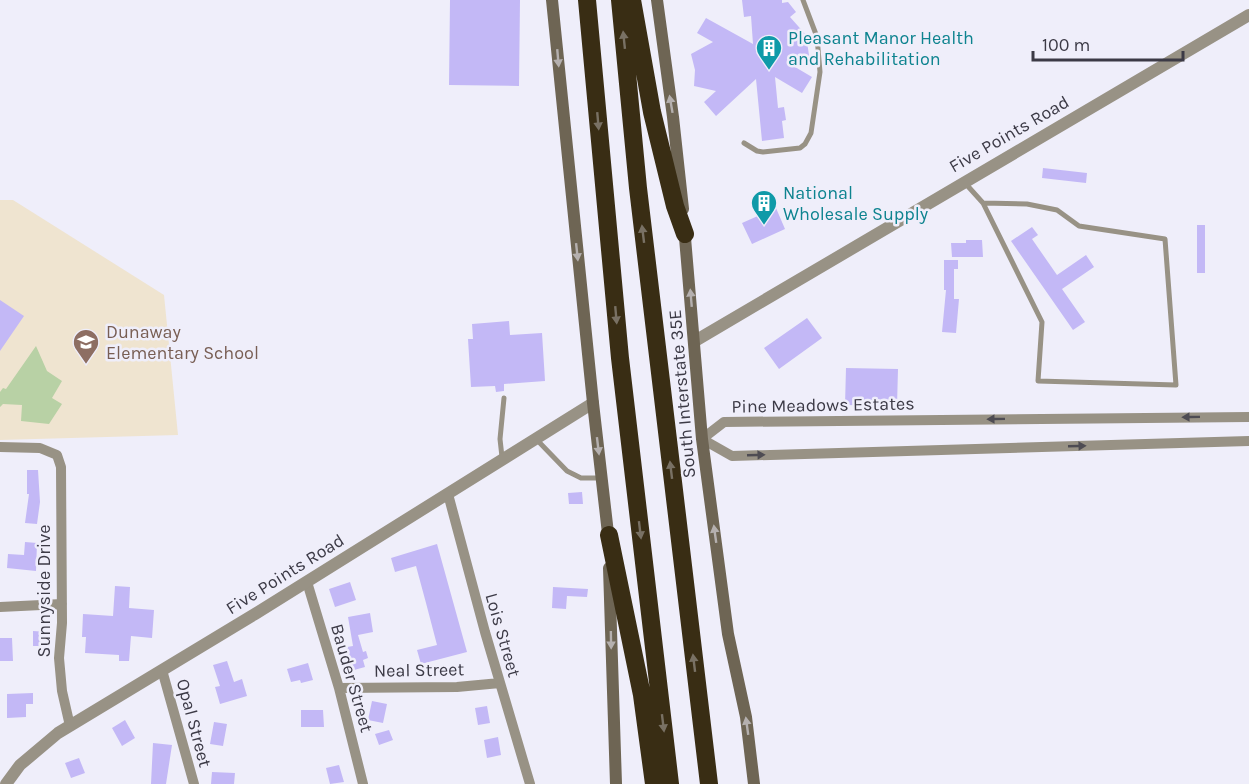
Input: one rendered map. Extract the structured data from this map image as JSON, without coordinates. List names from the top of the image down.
{
  "streets": {
    "main road": ["South Interstate 35E"],
    "street": [
      "Five Points Road",
      "Pine Meadows Estates",
      "Sunnyside Drive",
      "Lois Street",
      "Neal Street",
      "Bauder Street",
      "Opal Street"
    ]
  },
  "crossings": [
    ["Five Points Road", "South Interstate 35E"],
    ["Five Points Road", "Sunnyside Drive"],
    ["Five Points Road", "Lois Street"],
    ["Five Points Road", "Bauder Street"],
    ["Five Points Road", "Opal Street"],
    ["South Interstate 35E", "Pine Meadows Estates"],
    ["Lois Street", "Neal Street"],
    ["Neal Street", "Bauder Street"]
  ],
  "places": {
    "building": ["Pleasant Manor Health and Rehabilitation", "National Wholesale Supply"],
    "school or university": ["Dunaway Elementary School"]
  },
  "scale_bar": "100 m"
}
